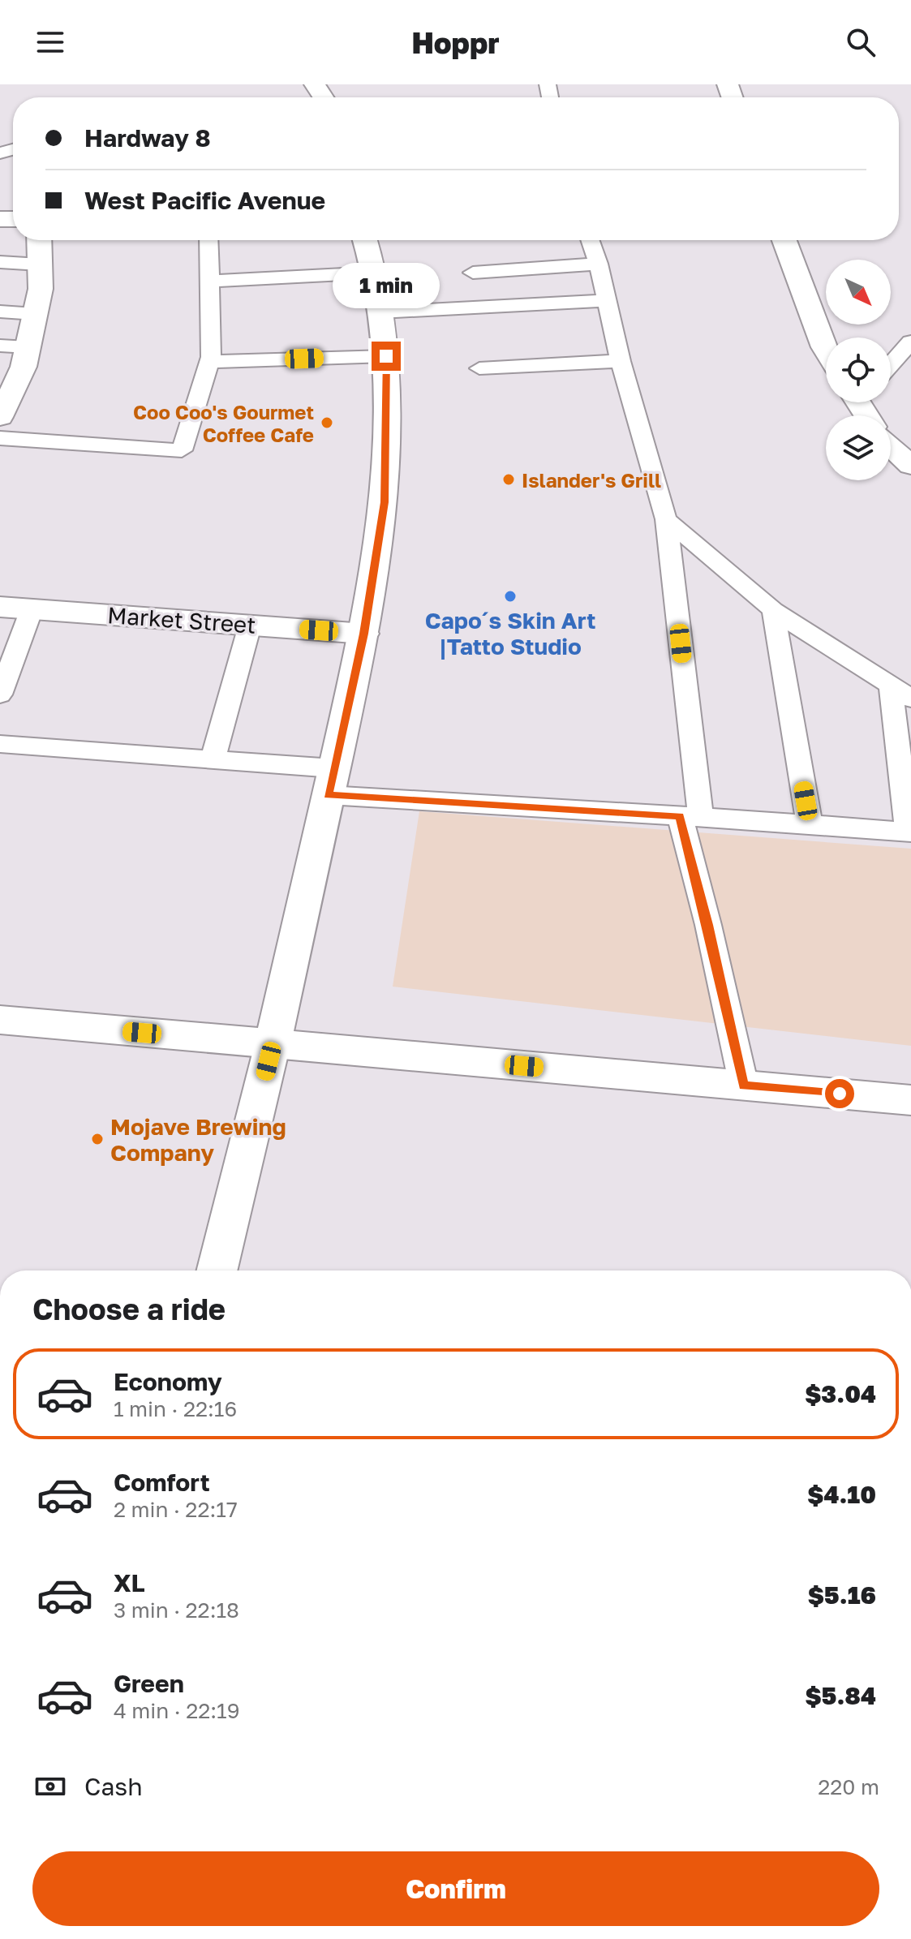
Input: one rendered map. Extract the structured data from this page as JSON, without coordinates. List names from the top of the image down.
{
  "streets": {
    "street": ["Market Street"]
  },
  "places": [
    "Coo Coo's Gourmet Coffee Cafe",
    "Islander's Grill",
    "Capo´s Skin Art |Tatto Studio",
    "Mojave Brewing Company"
  ],
  "north": "bottom right",
  "page": {
    "header": "Hoppr",
    "banner": ["Hardway 8", "West Pacific Avenue"],
    "bubble": "1 min",
    "heading": "Choose a ride",
    "list": [
      {
        "name": "Economy",
        "note": "1 min · 22:16",
        "value": "$3.04"
      },
      {
        "name": "Comfort",
        "note": "2 min · 22:17",
        "value": "$4.10"
      },
      {
        "name": "XL",
        "note": "3 min · 22:18",
        "value": "$5.16"
      },
      {
        "name": "Green",
        "note": "4 min · 22:19",
        "value": "$5.84"
      }
    ],
    "pay": ["Cash", "220 m"],
    "buttons": "Confirm"
  }
}
